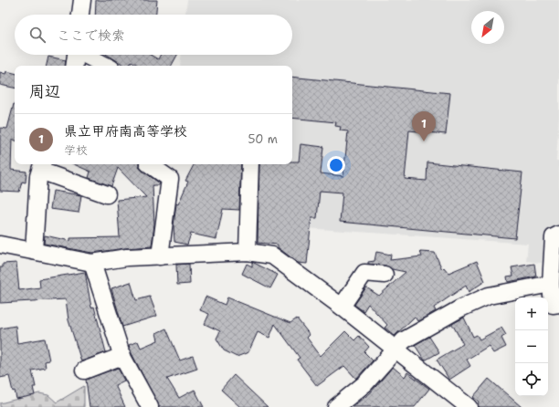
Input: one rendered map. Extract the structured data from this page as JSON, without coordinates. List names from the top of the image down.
{
  "north": "bottom left",
  "page": {
    "search": "ここで検索",
    "heading": "周辺",
    "pins": "1",
    "list": [
      {
        "mark": "1",
        "name": "県立甲府南高等学校",
        "note": "学校",
        "value": "50 m"
      }
    ],
    "map_buttons": ["+", "−"]
  }
}
